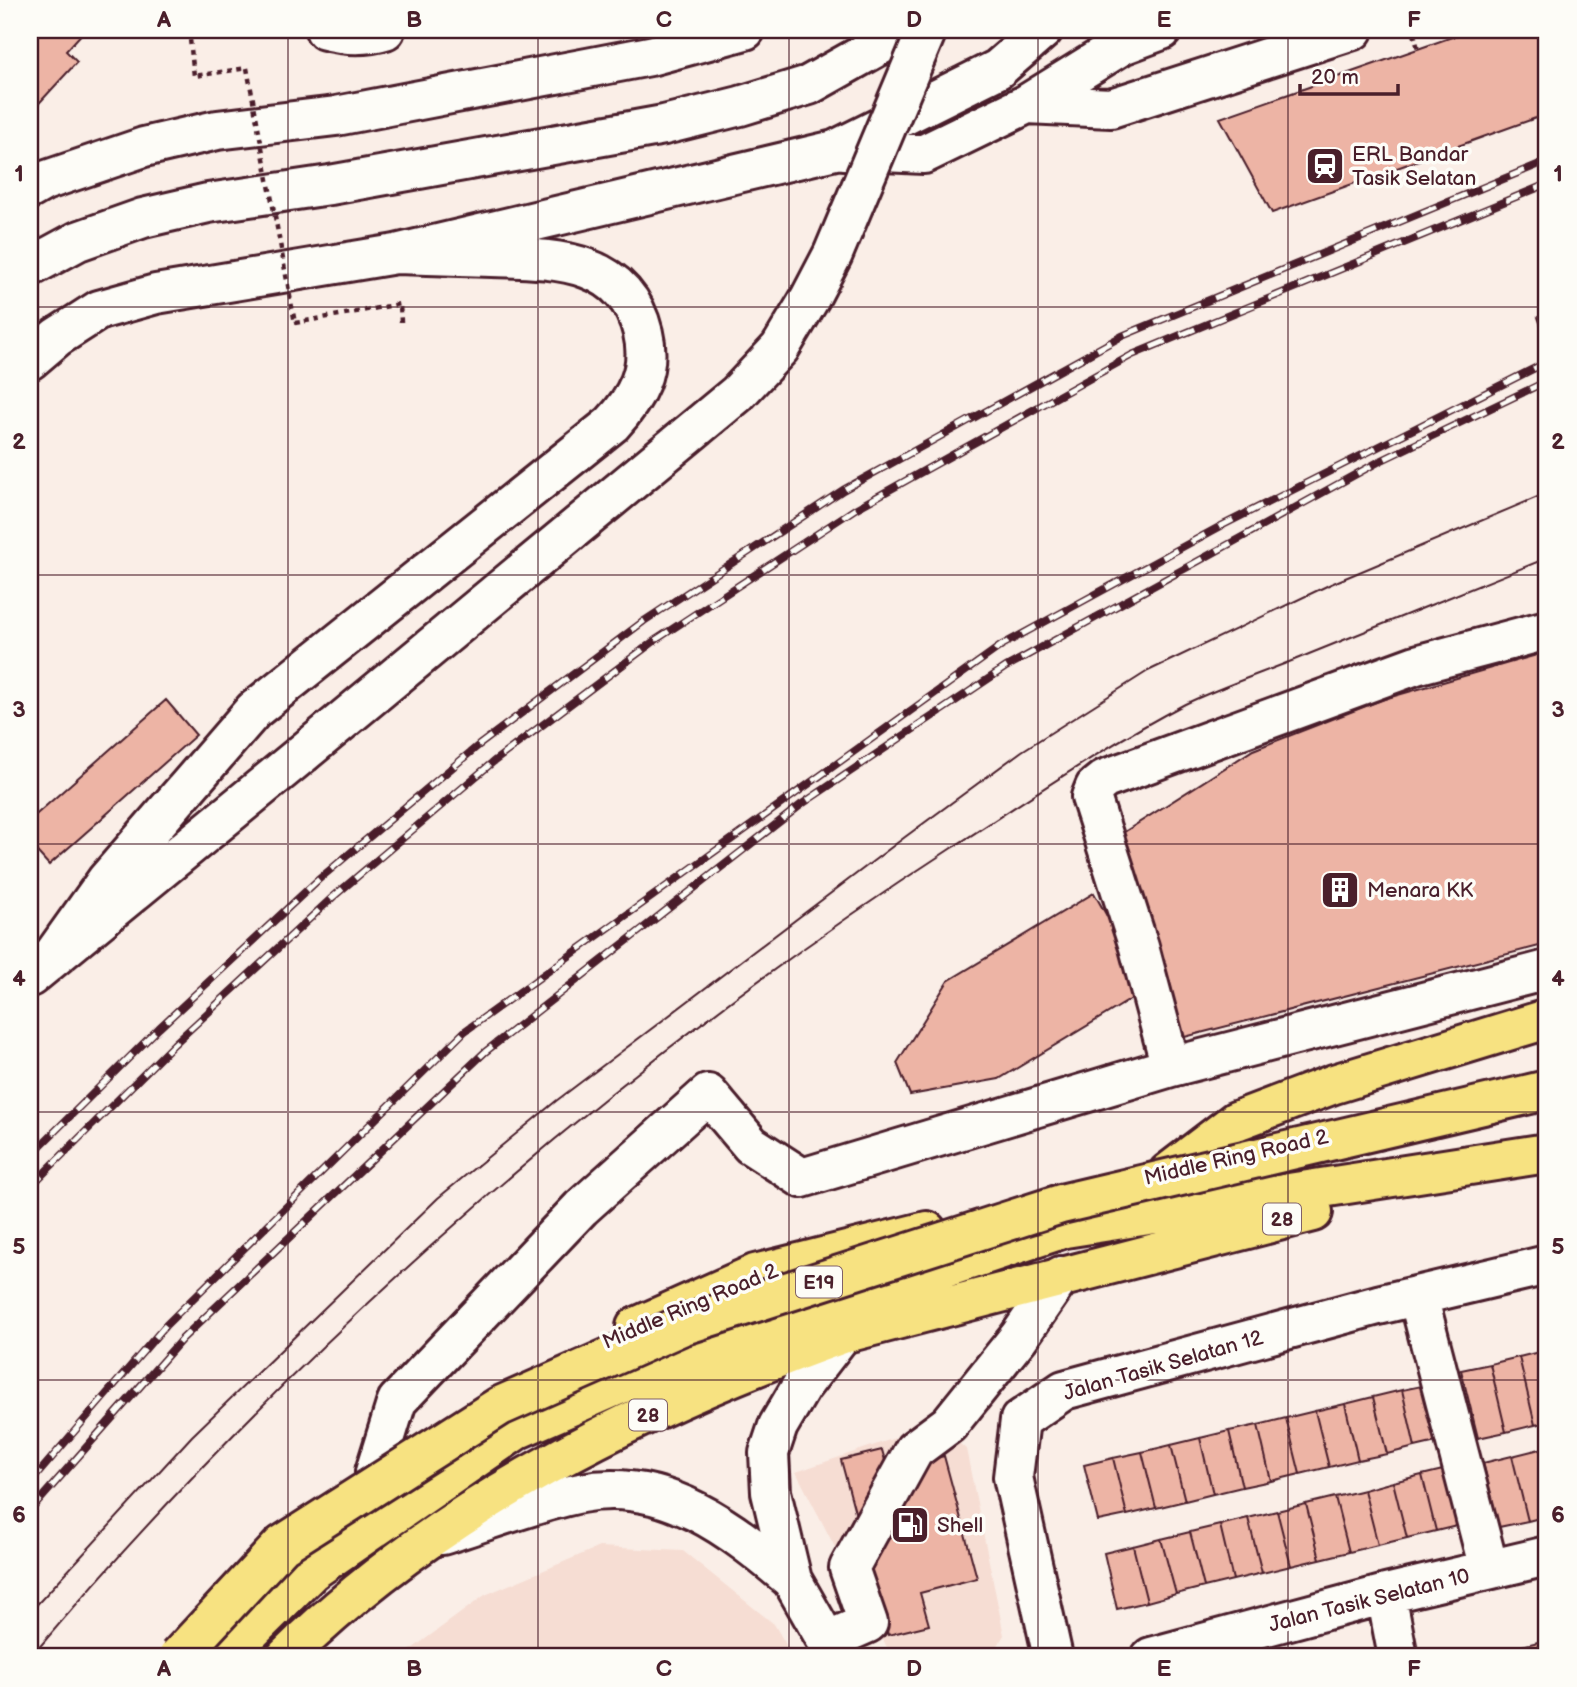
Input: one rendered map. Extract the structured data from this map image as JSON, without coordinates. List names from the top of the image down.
{
  "streets": {
    "highway": ["Middle Ring Road 2", "28", "E19"],
    "street": ["Jalan Tasik Selatan 12", "Jalan Tasik Selatan 10"]
  },
  "crossings": [
    ["28", "E19"]
  ],
  "places": {
    "station": ["ERL Bandar Tasik Selatan"],
    "building": ["Menara KK"],
    "fuel station": ["Shell"]
  },
  "scale_bar": "20 m",
  "grid": {
    "columns": [
      "A",
      "B",
      "C",
      "D",
      "E",
      "F"
    ],
    "rows": [
      "1",
      "2",
      "3",
      "4",
      "5",
      "6"
    ]
  }
}
